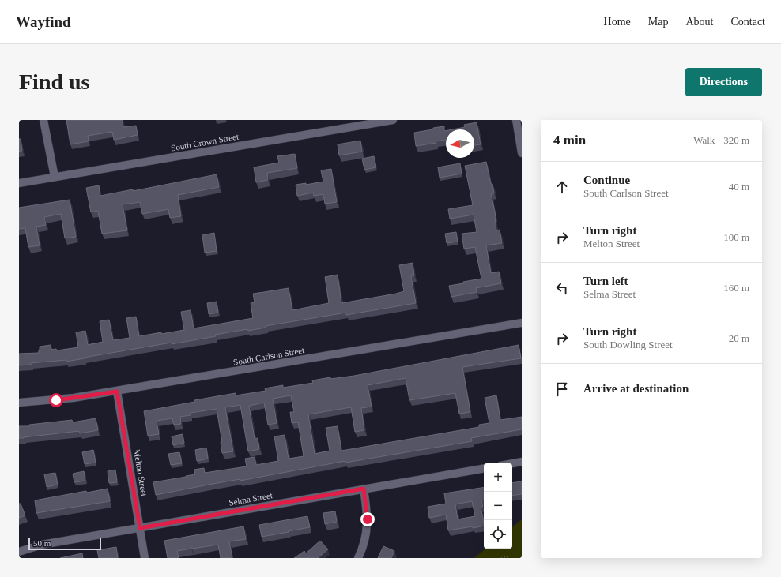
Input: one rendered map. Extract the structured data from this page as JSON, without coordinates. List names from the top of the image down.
{
  "streets": {
    "street": [
      "South Crown Street",
      "South Carlson Street",
      "Melton Street",
      "Selma Street"
    ]
  },
  "crossings": [
    ["South Carlson Street", "Melton Street"],
    ["Melton Street", "Selma Street"]
  ],
  "scale_bar": "50 m",
  "north": "left",
  "page": {
    "header": "Wayfind",
    "nav": [
      "Home",
      "Map",
      "About",
      "Contact"
    ],
    "buttons": "Directions",
    "title": "Find us",
    "heading": ["4 min", "Walk · 320 m"],
    "list": [
      ["Continue", "South Carlson Street", "40 m"],
      ["Turn right", "Melton Street", "100 m"],
      ["Turn left", "Selma Street", "160 m"],
      ["Turn right", "South Dowling Street", "20 m"],
      "Arrive at destination"
    ],
    "map_buttons": ["+", "−"],
    "scale": "50 m"
  }
}
